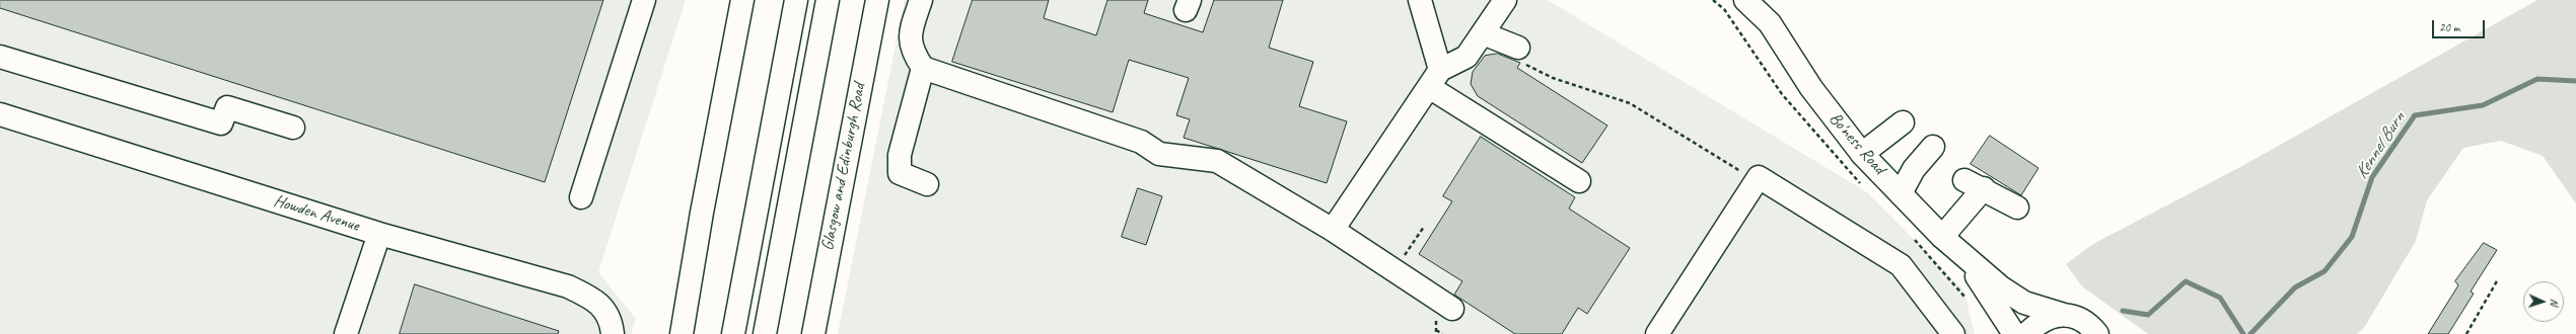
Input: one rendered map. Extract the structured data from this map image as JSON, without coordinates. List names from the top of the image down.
{
  "streets": {
    "main road": ["Bo'ness Road", "Glasgow and Edinburgh Road", "Howden Avenue"]
  },
  "water": ["Kennel Burn"],
  "scale_bar": "20 m",
  "north": "right"
}
